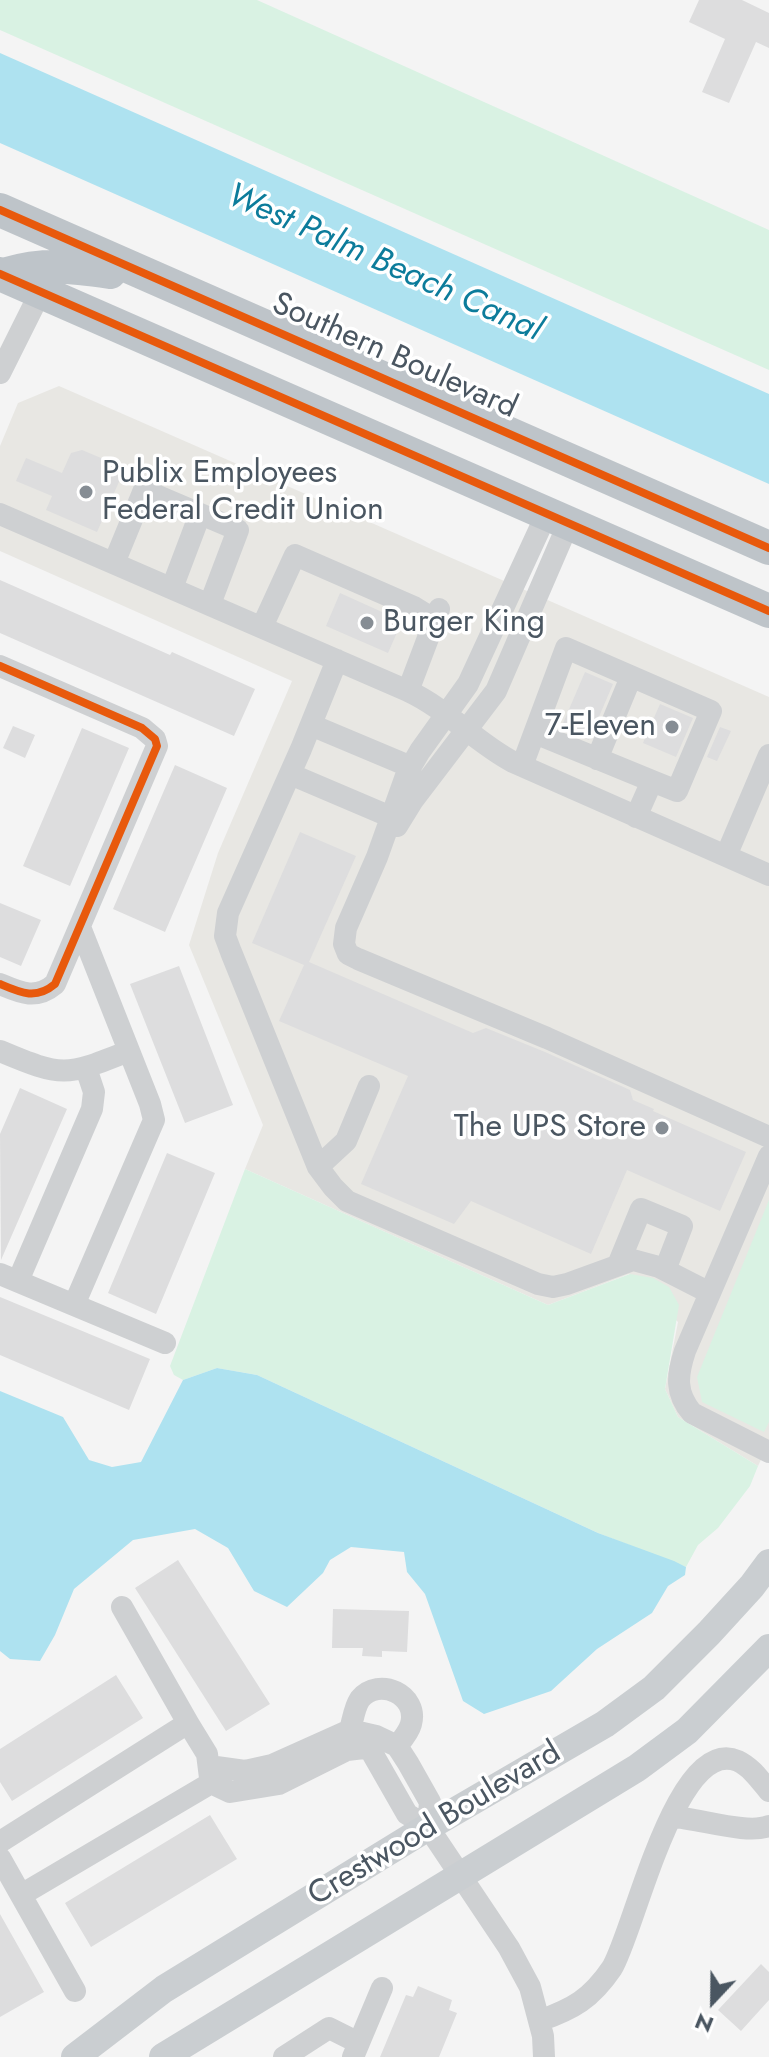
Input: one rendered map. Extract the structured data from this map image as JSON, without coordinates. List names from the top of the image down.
{
  "streets": {
    "highway": ["Southern Boulevard"],
    "main road": ["Crestwood Boulevard"]
  },
  "water": ["West Palm Beach Canal"],
  "places": [
    "Publix Employees Federal Credit Union",
    "Burger King",
    "7-Eleven",
    "The UPS Store"
  ],
  "north": "bottom"
}
